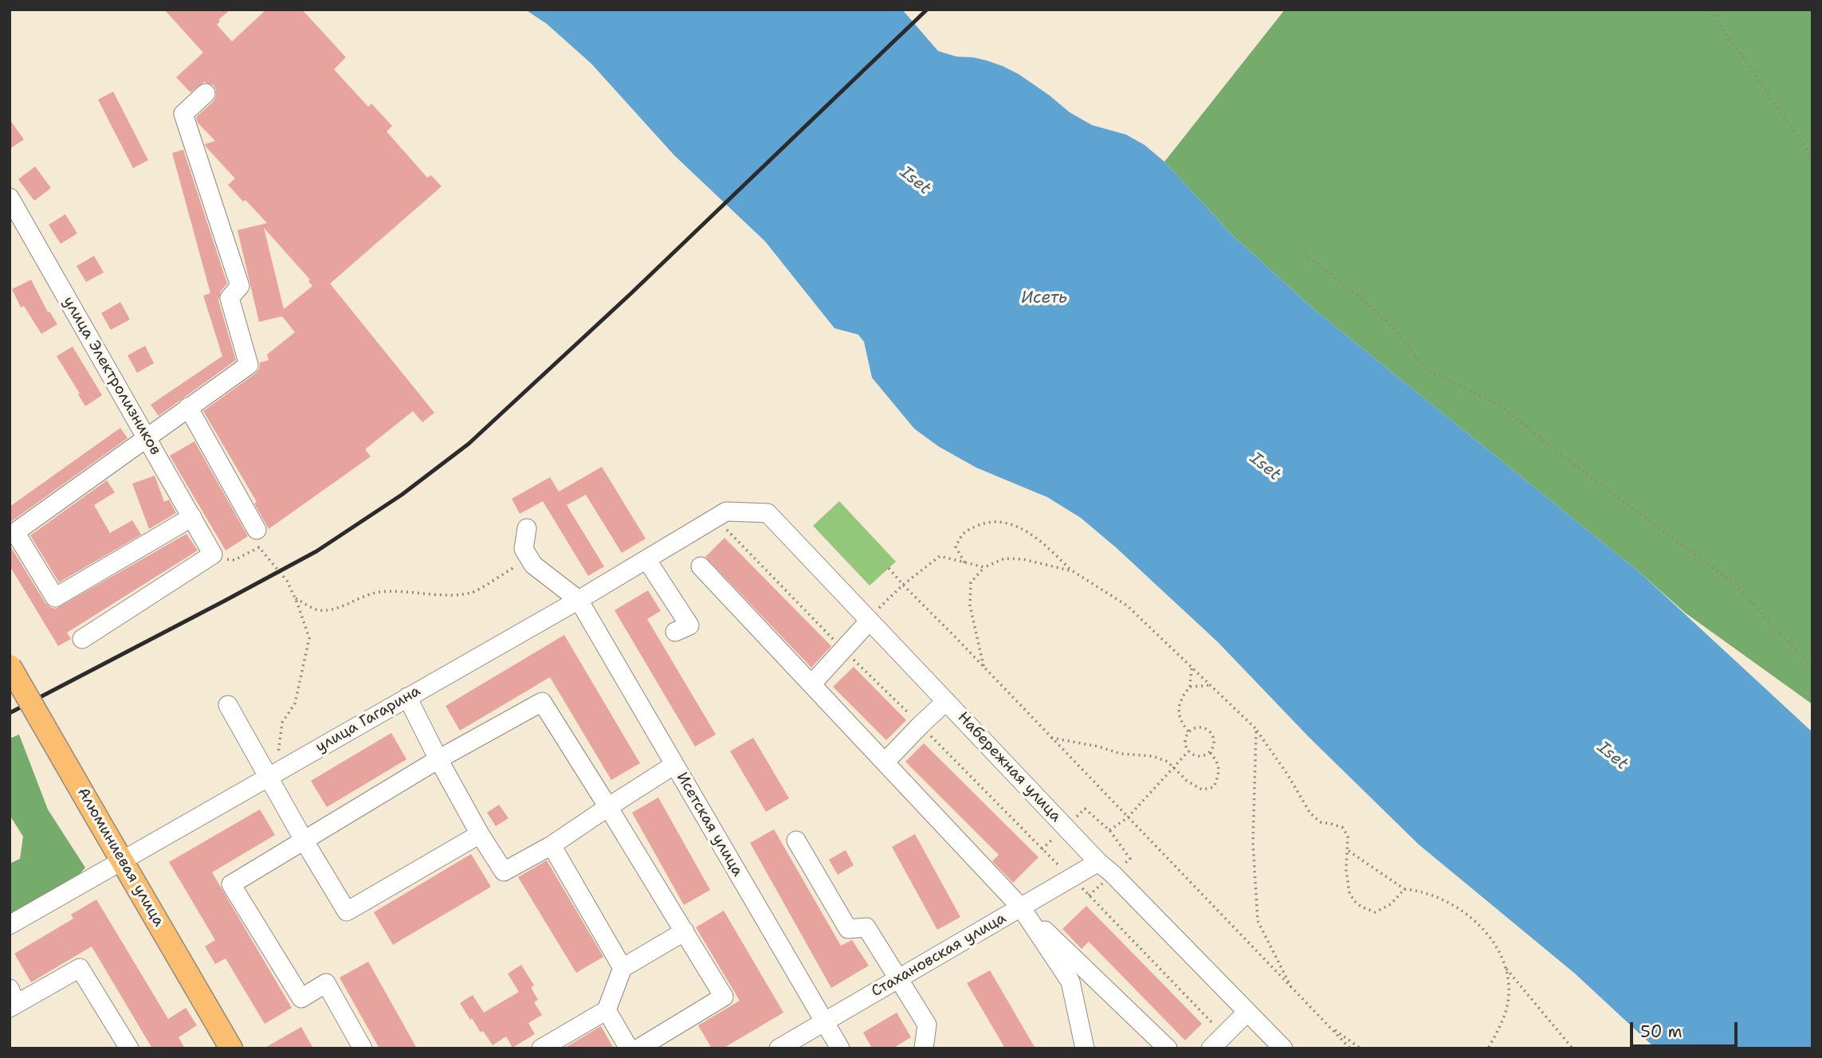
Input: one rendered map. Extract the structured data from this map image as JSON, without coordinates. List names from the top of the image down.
{
  "streets": {
    "main road": ["Алюминиевая улица"],
    "street": [
      "улица Электролизников",
      "улица Гагарина",
      "Набережная улица",
      "Исетская улица",
      "Стахановская улица"
    ]
  },
  "crossings": [
    ["улица Гагарина", "Набережная улица"],
    ["улица Гагарина", "Исетская улица"],
    ["улица Гагарина", "Алюминиевая улица"],
    ["Набережная улица", "Стахановская улица"],
    ["Исетская улица", "Стахановская улица"]
  ],
  "water": ["Iset", "Исеть"],
  "scale_bar": "50 m"
}
